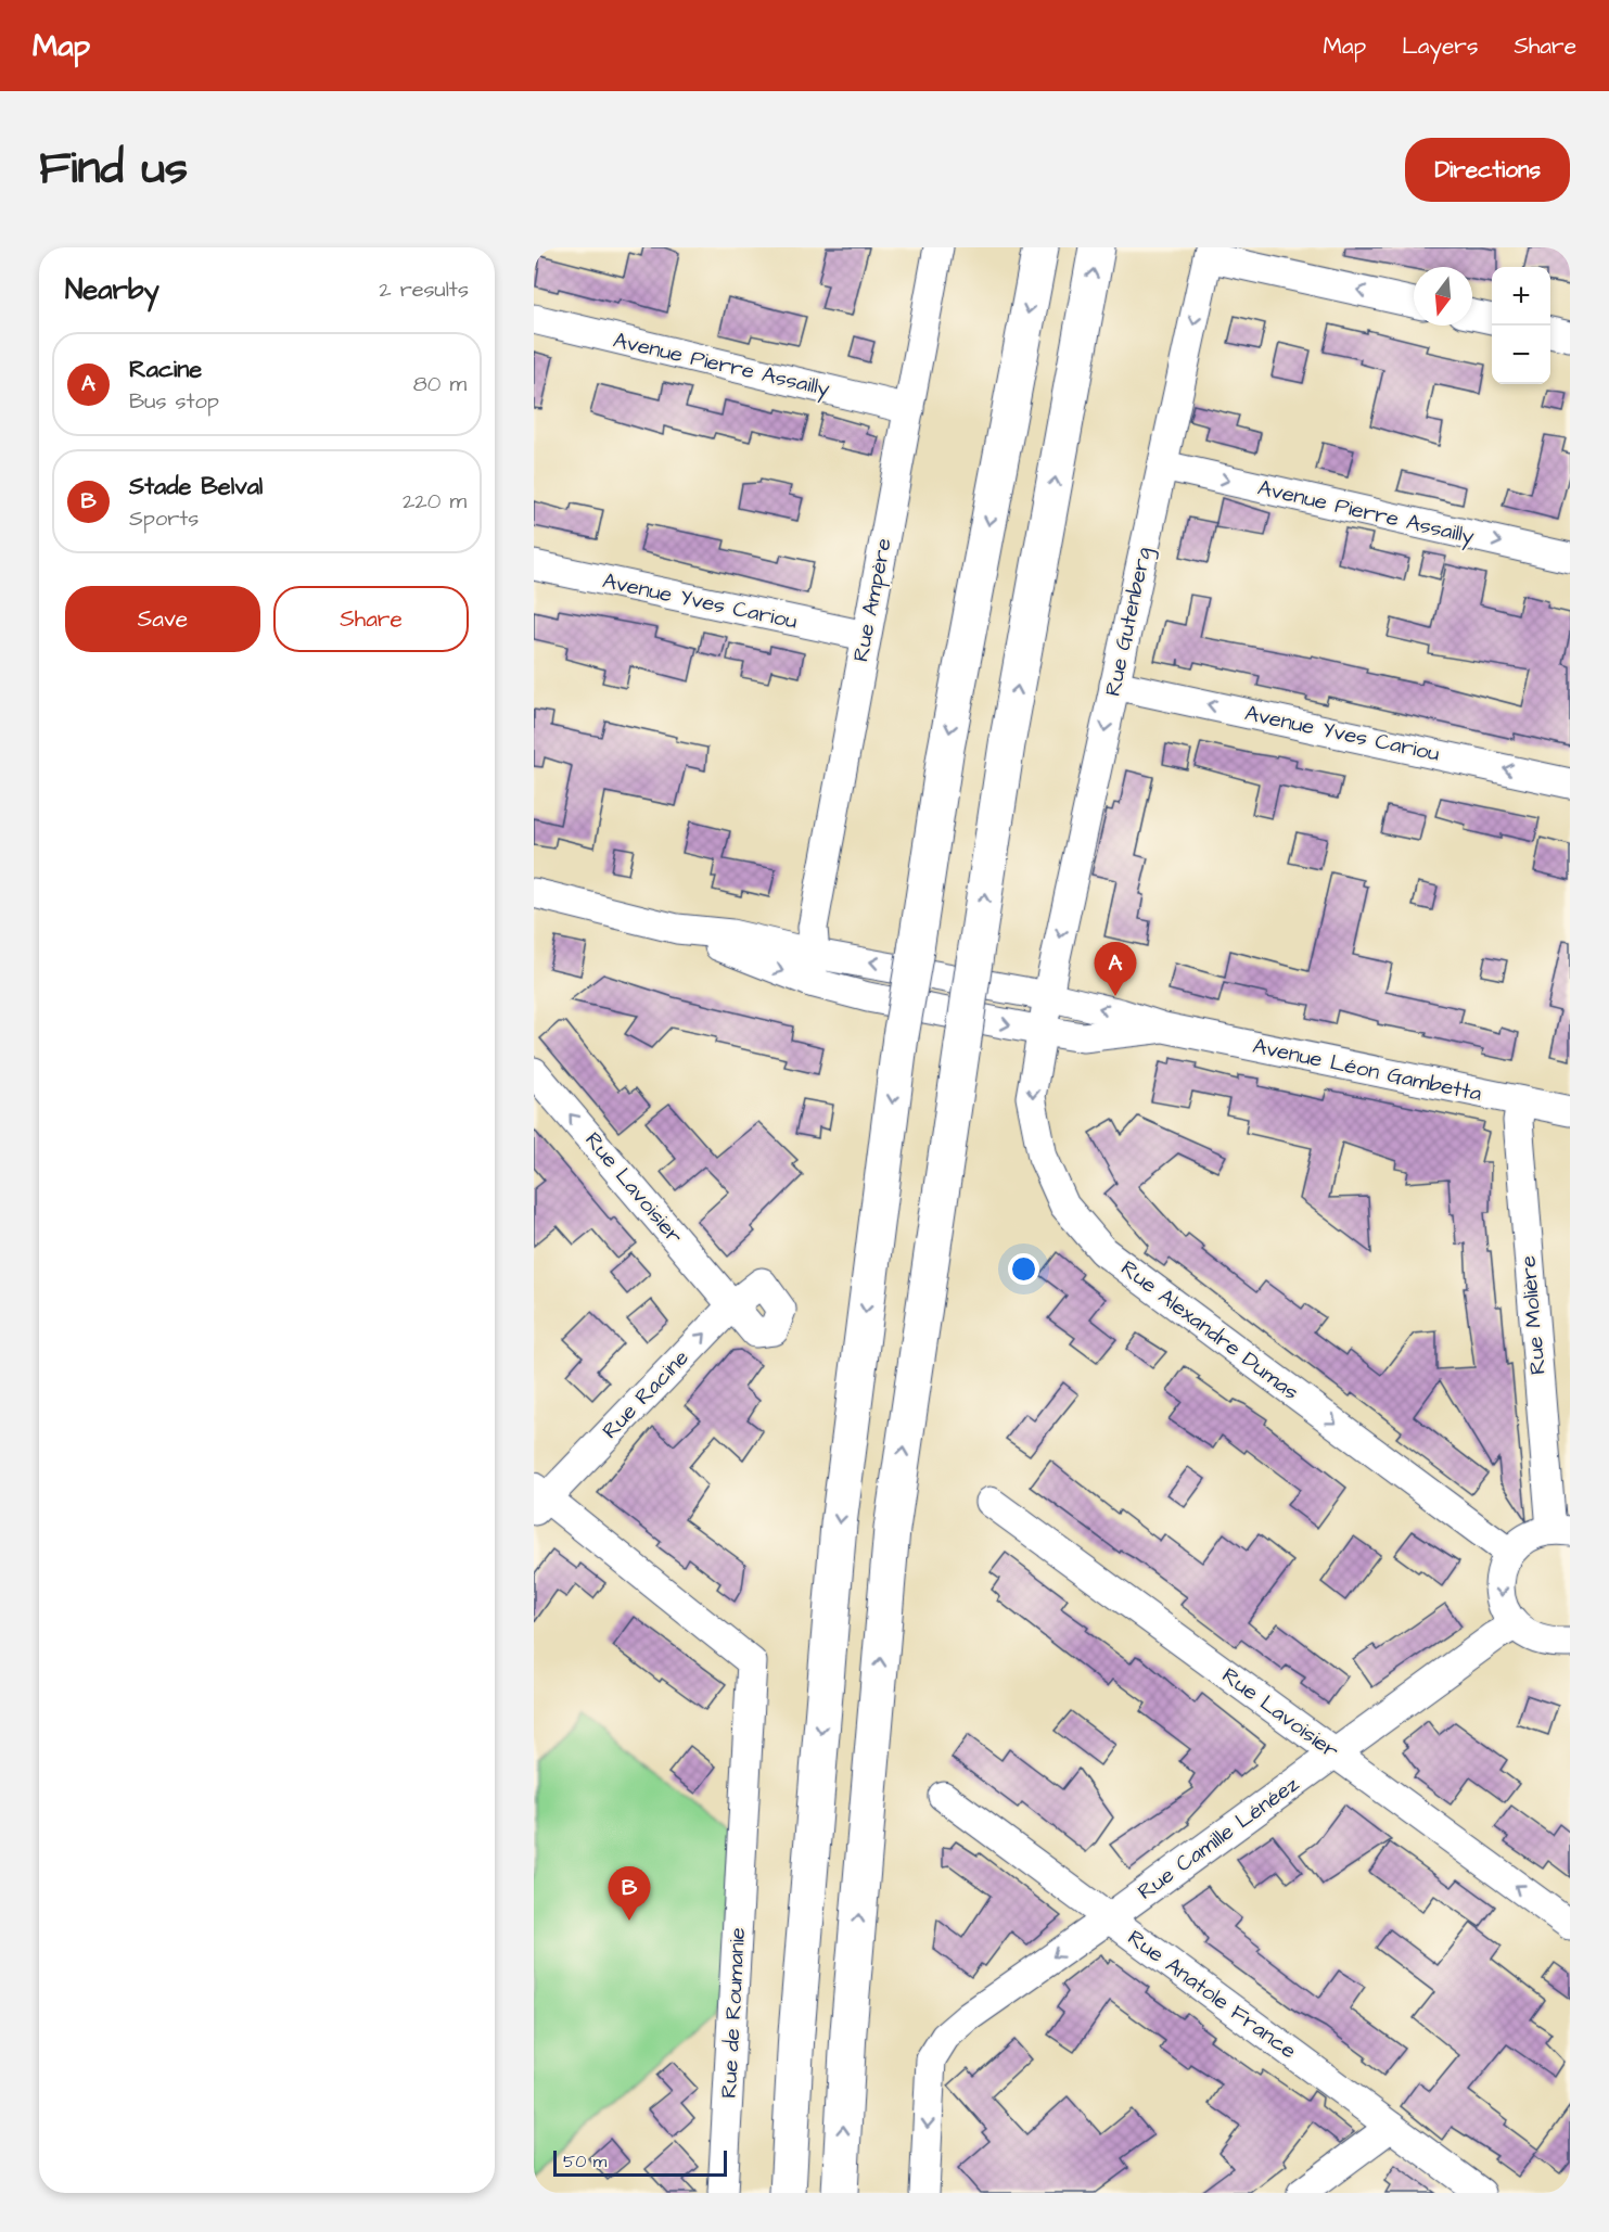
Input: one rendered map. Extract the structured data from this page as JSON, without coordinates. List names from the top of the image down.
{
  "streets": {
    "street": [
      "Avenue Pierre Assailly",
      "Rue Ampère",
      "Avenue Yves Cariou",
      "Rue Gutenberg",
      "Avenue Léon Gambetta",
      "Rue Lavoisier",
      "Rue Molière",
      "Rue Alexandre Dumas",
      "Rue Racine",
      "Rue Camille Lénéez",
      "Rue Anatole France",
      "Rue de Roumanie"
    ]
  },
  "crossings": [
    ["Avenue Pierre Assailly", "Rue Ampère"],
    ["Avenue Pierre Assailly", "Rue Gutenberg"],
    ["Rue Ampère", "Avenue Yves Cariou"],
    ["Rue Ampère", "Avenue Léon Gambetta"],
    ["Avenue Yves Cariou", "Rue Gutenberg"],
    ["Rue Gutenberg", "Avenue Léon Gambetta"],
    ["Avenue Léon Gambetta", "Rue Molière"],
    ["Avenue Léon Gambetta", "Rue Alexandre Dumas"],
    ["Rue Lavoisier", "Rue Racine"],
    ["Rue Lavoisier", "Rue Camille Lénéez"],
    ["Rue Racine", "Rue de Roumanie"],
    ["Rue Camille Lénéez", "Rue Anatole France"]
  ],
  "one_way": [
    "Avenue Yves Cariou",
    "Rue Gutenberg",
    "Rue Lavoisier",
    "Rue Alexandre Dumas",
    "Rue Racine",
    "Rue Camille Lénéez"
  ],
  "scale_bar": "50 m",
  "north": "bottom",
  "page": {
    "header": "Map",
    "nav": ["Map", "Layers", "Share"],
    "title": "Find us",
    "buttons": [
      "Directions",
      ["Save", "Share"]
    ],
    "heading": ["Nearby", "2 results"],
    "map_buttons": ["+", "−"],
    "list": [
      {
        "mark": "A",
        "name": "Racine",
        "note": "Bus stop",
        "value": "80 m"
      },
      {
        "mark": "B",
        "name": "Stade Belval",
        "note": "Sports",
        "value": "220 m"
      }
    ],
    "pins": ["A", "B"],
    "scale": "50 m"
  }
}
